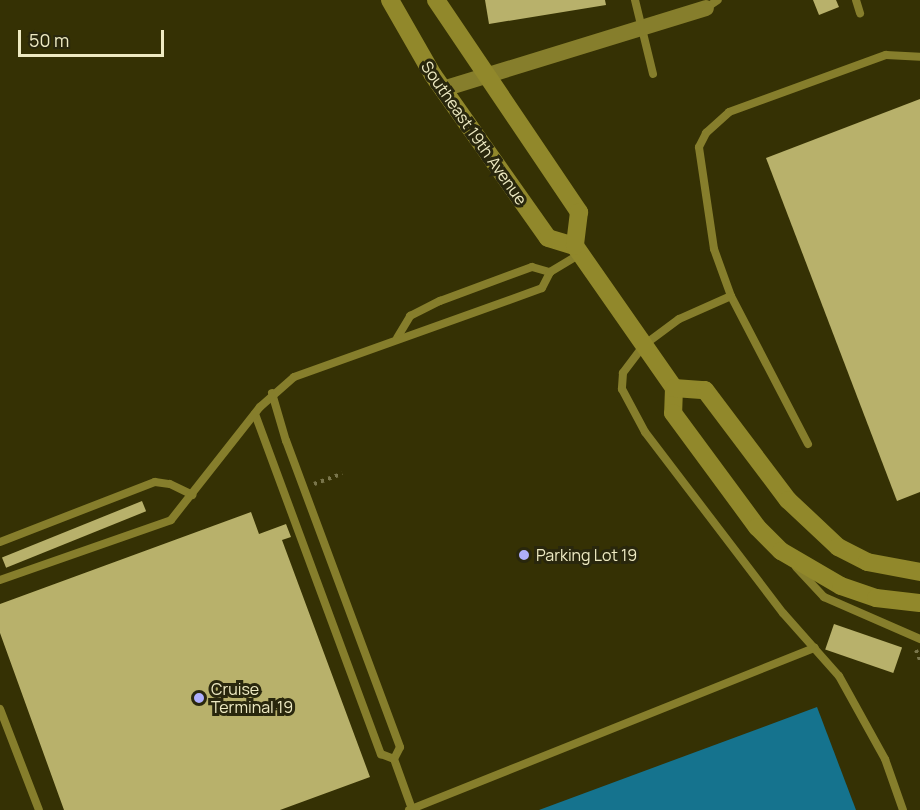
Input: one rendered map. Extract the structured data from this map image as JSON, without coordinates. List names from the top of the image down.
{
  "streets": {
    "street": ["Southeast 19th Avenue"]
  },
  "places": ["Parking Lot 19", "Cruise Terminal 19"],
  "scale_bar": "50 m"
}
